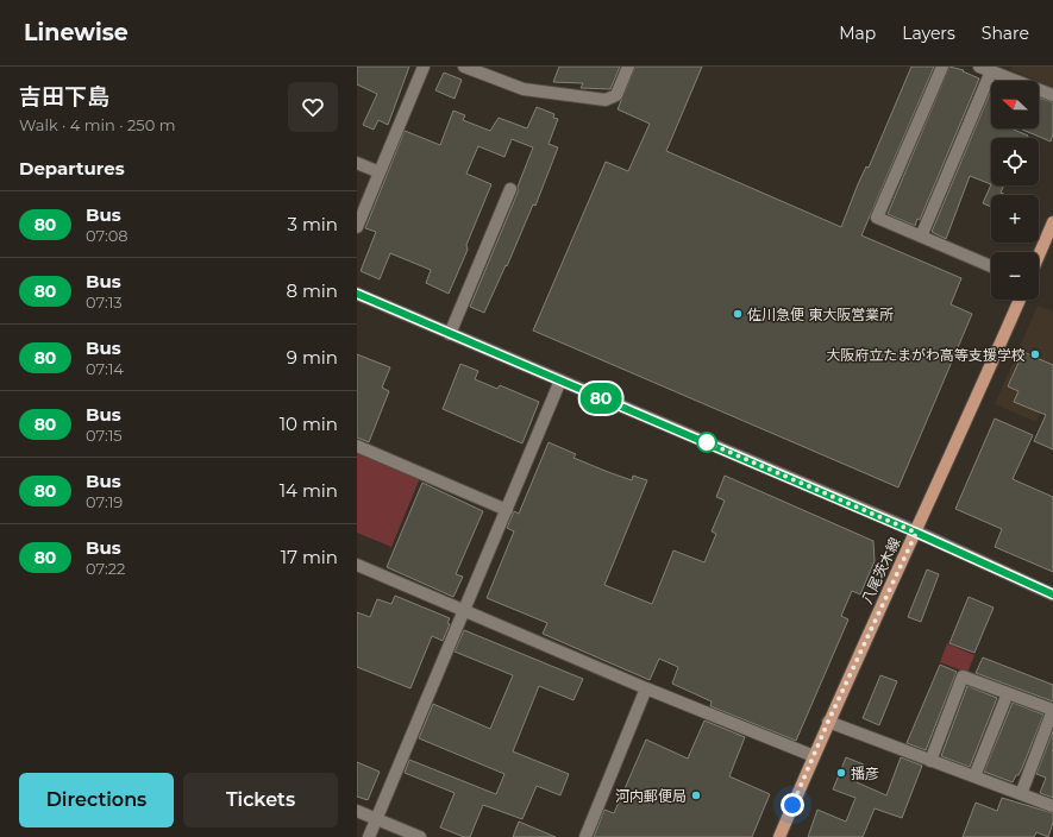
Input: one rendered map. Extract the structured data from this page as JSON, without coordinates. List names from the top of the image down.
{
  "streets": {
    "main road": ["八尾茨木線"]
  },
  "places": [
    "佐川急便 東大阪営業所",
    "大阪府立たまがわ高等支援学校",
    "播彦",
    "河内郵便局"
  ],
  "lines": ["bus line 80"],
  "north": "left",
  "page": {
    "header": "Linewise",
    "nav": ["Map", "Layers", "Share"],
    "heading": [
      ["吉田下島", "Walk · 4 min · 250 m"],
      "Departures"
    ],
    "on_map": "80",
    "map_buttons": ["+", "−"],
    "list": [
      {
        "mark": "80",
        "name": "Bus",
        "note": "07:08",
        "value": "3 min"
      },
      {
        "mark": "80",
        "name": "Bus",
        "note": "07:13",
        "value": "8 min"
      },
      {
        "mark": "80",
        "name": "Bus",
        "note": "07:14",
        "value": "9 min"
      },
      {
        "mark": "80",
        "name": "Bus",
        "note": "07:15",
        "value": "10 min"
      },
      {
        "mark": "80",
        "name": "Bus",
        "note": "07:19",
        "value": "14 min"
      },
      {
        "mark": "80",
        "name": "Bus",
        "note": "07:22",
        "value": "17 min"
      }
    ],
    "buttons": ["Directions", "Tickets"]
  }
}
